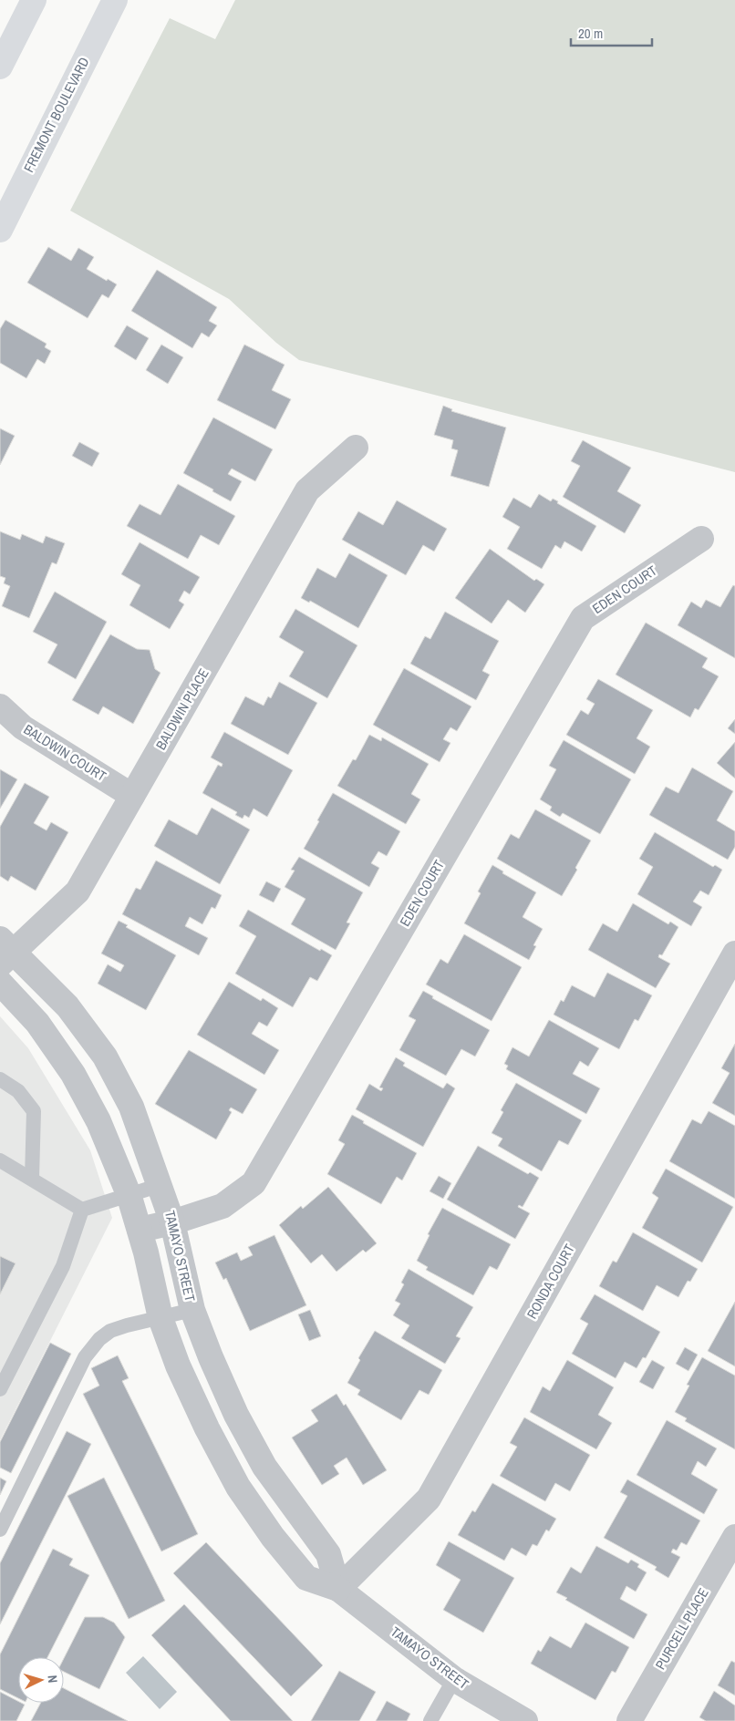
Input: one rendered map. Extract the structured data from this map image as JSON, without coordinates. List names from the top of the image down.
{
  "streets": {
    "main road": ["FREMONT BOULEVARD"],
    "street": [
      "EDEN COURT",
      "BALDWIN PLACE",
      "BALDWIN COURT",
      "TAMAYO STREET",
      "RONDA COURT",
      "PURCELL PLACE"
    ]
  },
  "crossings": [
    ["EDEN COURT", "TAMAYO STREET"],
    ["BALDWIN PLACE", "BALDWIN COURT"],
    ["BALDWIN PLACE", "TAMAYO STREET"],
    ["TAMAYO STREET", "RONDA COURT"]
  ],
  "scale_bar": "20 m",
  "north": "right"
}
